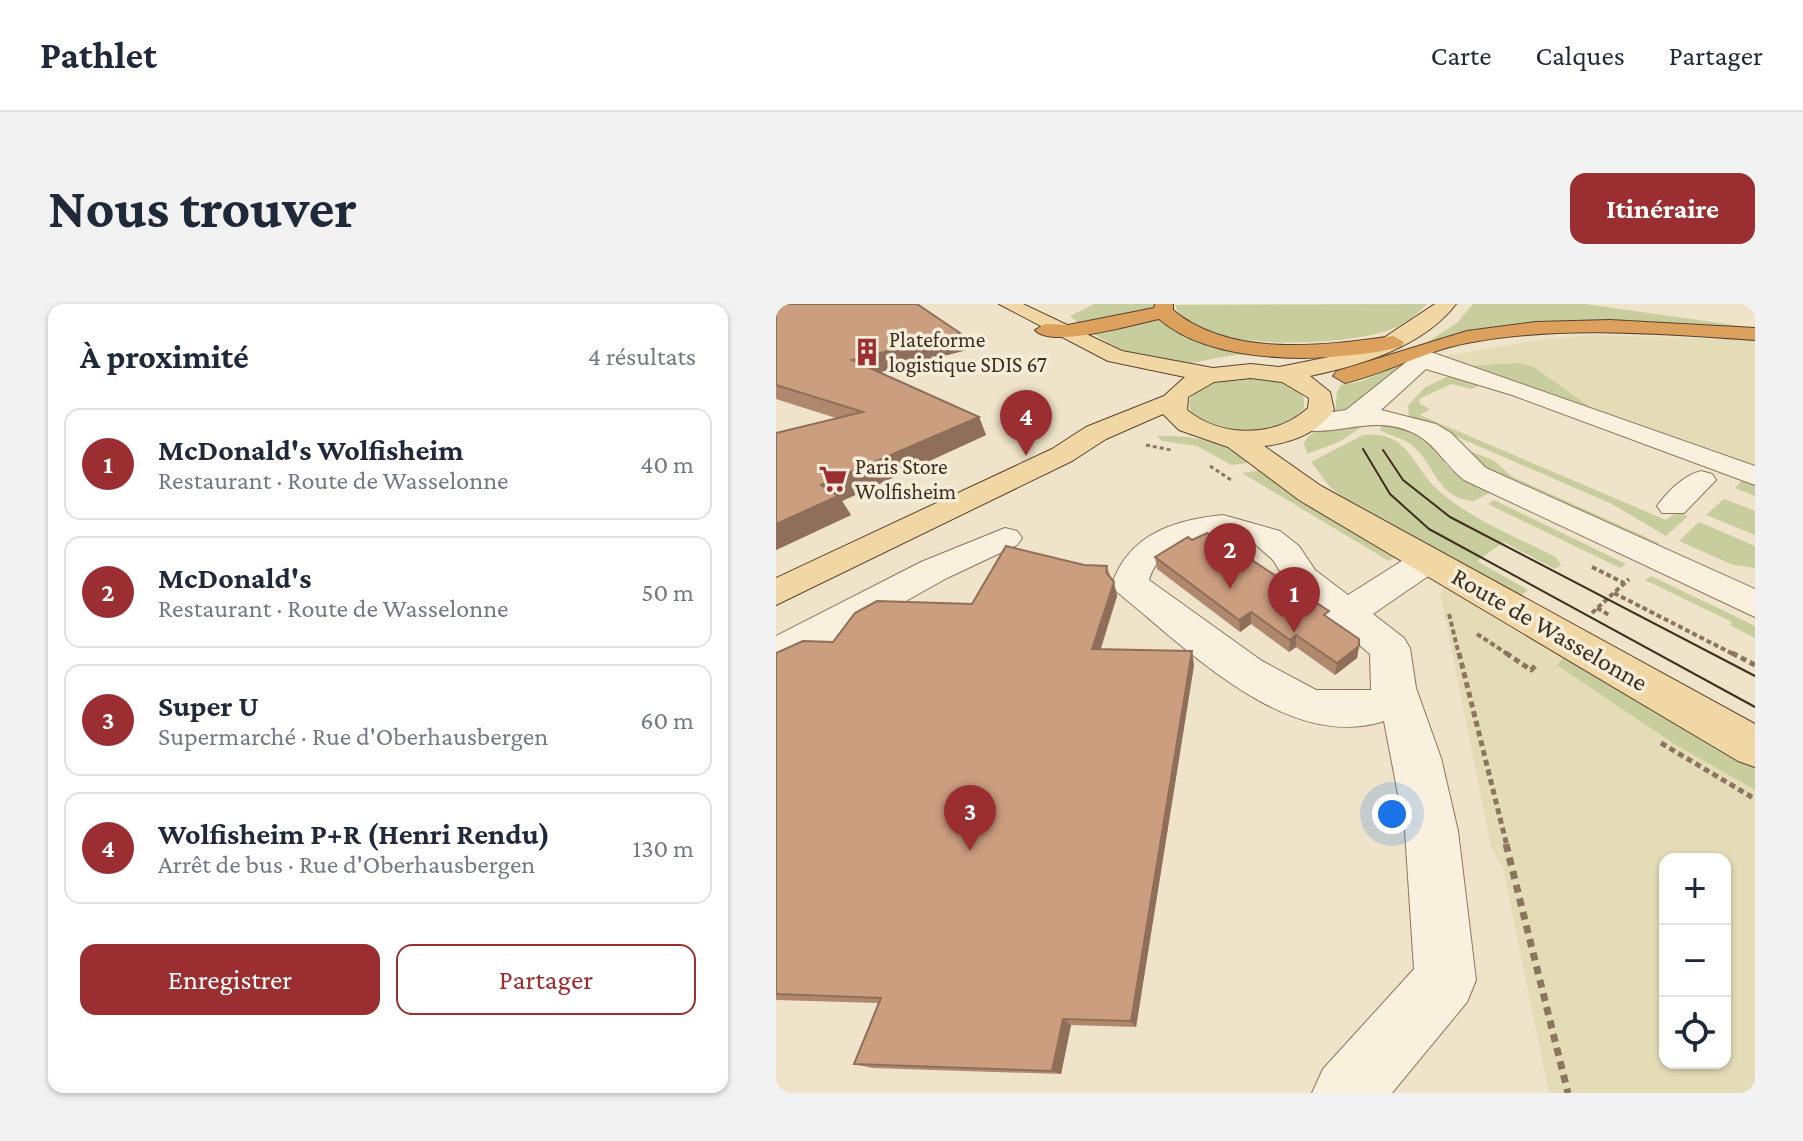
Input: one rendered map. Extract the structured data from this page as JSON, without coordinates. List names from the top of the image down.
{
  "streets": {
    "main road": ["Route de Wasselonne"]
  },
  "places": {
    "building": ["Plateforme logistique SDIS 67"],
    "supermarket": ["Paris Store Wolfisheim"]
  },
  "page": {
    "header": "Pathlet",
    "nav": ["Carte", "Calques", "Partager"],
    "buttons": [
      "Itinéraire",
      ["Enregistrer", "Partager"]
    ],
    "title": "Nous trouver",
    "heading": ["À proximité", "4 résultats"],
    "pins": [
      "4",
      "2",
      "1",
      "3"
    ],
    "list": [
      {
        "mark": "1",
        "name": "McDonald's Wolfisheim",
        "note": "Restaurant · Route de Wasselonne",
        "value": "40 m"
      },
      {
        "mark": "2",
        "name": "McDonald's",
        "note": "Restaurant · Route de Wasselonne",
        "value": "50 m"
      },
      {
        "mark": "3",
        "name": "Super U",
        "note": "Supermarché · Rue d'Oberhausbergen",
        "value": "60 m"
      },
      {
        "mark": "4",
        "name": "Wolfisheim P+R (Henri Rendu)",
        "note": "Arrêt de bus · Rue d'Oberhausbergen",
        "value": "130 m"
      }
    ],
    "map_buttons": ["+", "−"]
  }
}
